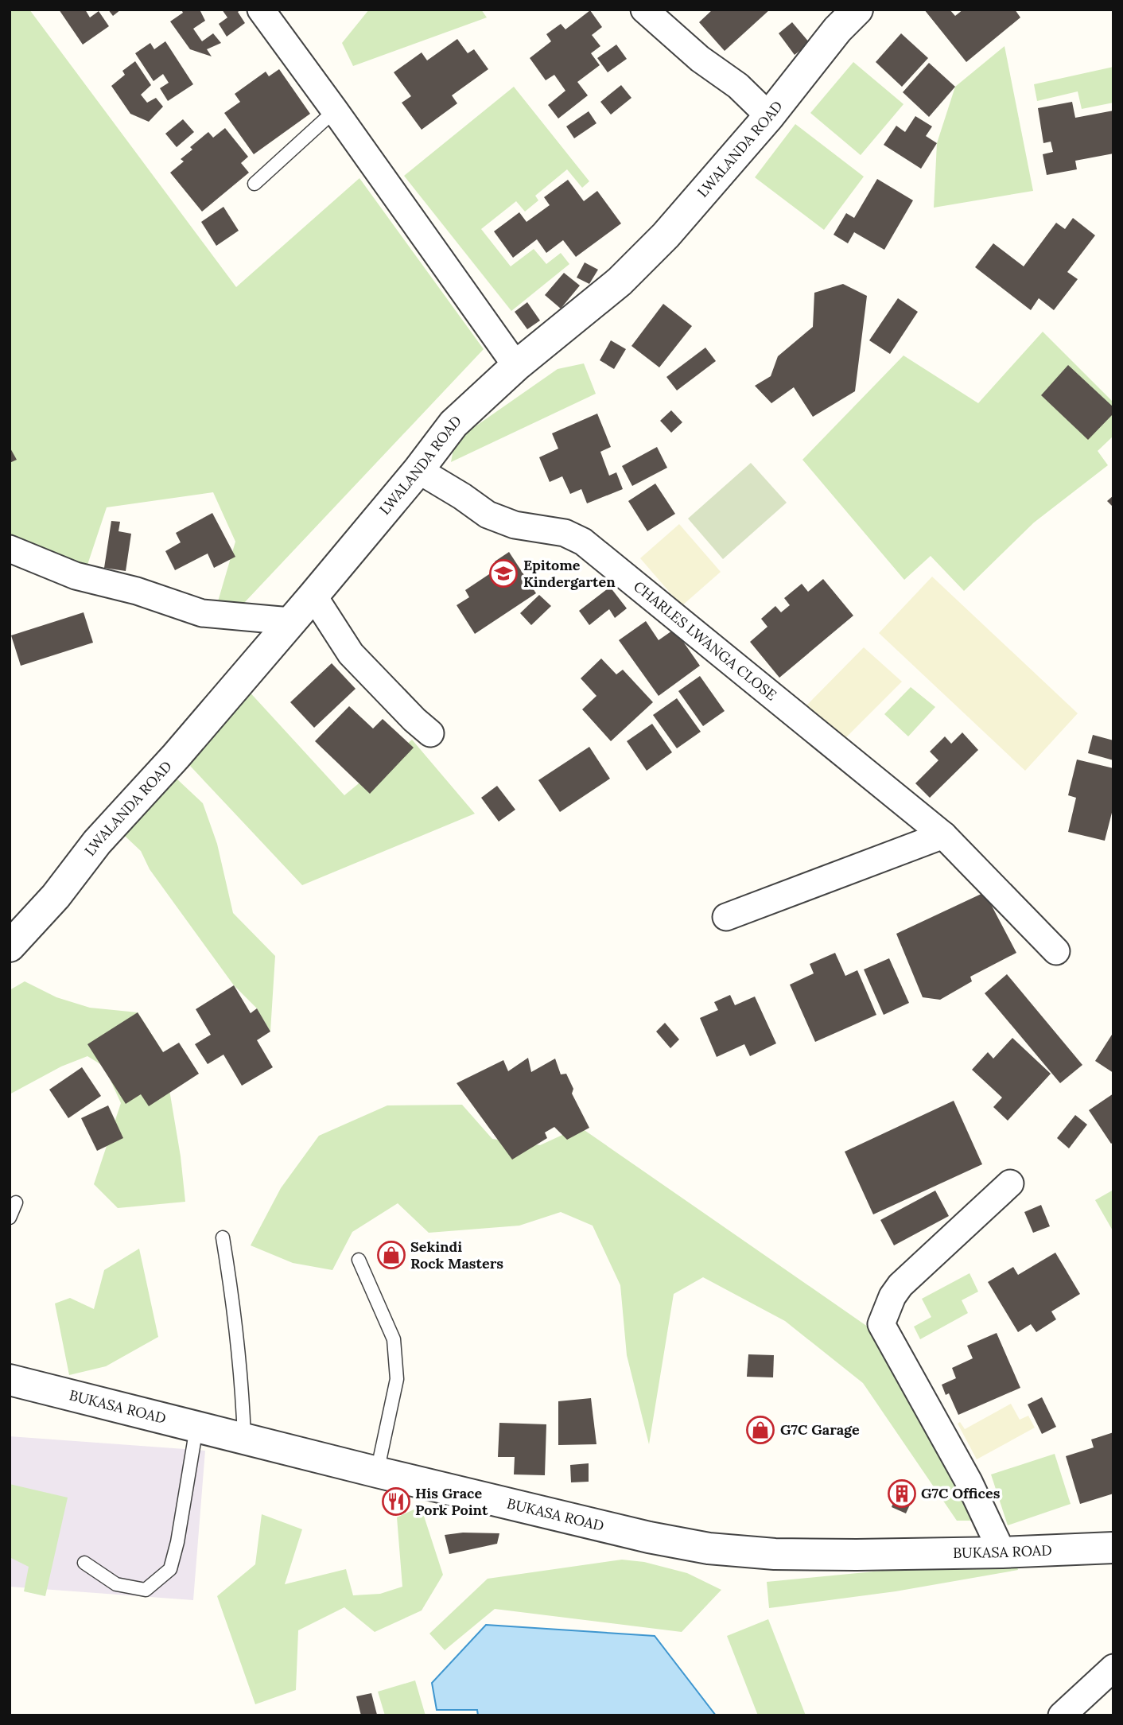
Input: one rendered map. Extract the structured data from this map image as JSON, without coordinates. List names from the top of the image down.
{
  "streets": {
    "street": ["LWALANDA ROAD", "CHARLES LWANGA CLOSE", "BUKASA ROAD"]
  },
  "crossings": [
    ["LWALANDA ROAD", "CHARLES LWANGA CLOSE"]
  ],
  "places": {
    "school or university": ["Epitome Kindergarten"],
    "shop": ["Sekindi Rock Masters", "G7C Garage"],
    "building": ["G7C Offices"],
    "restaurant": ["His Grace Pork Point"]
  }
}
